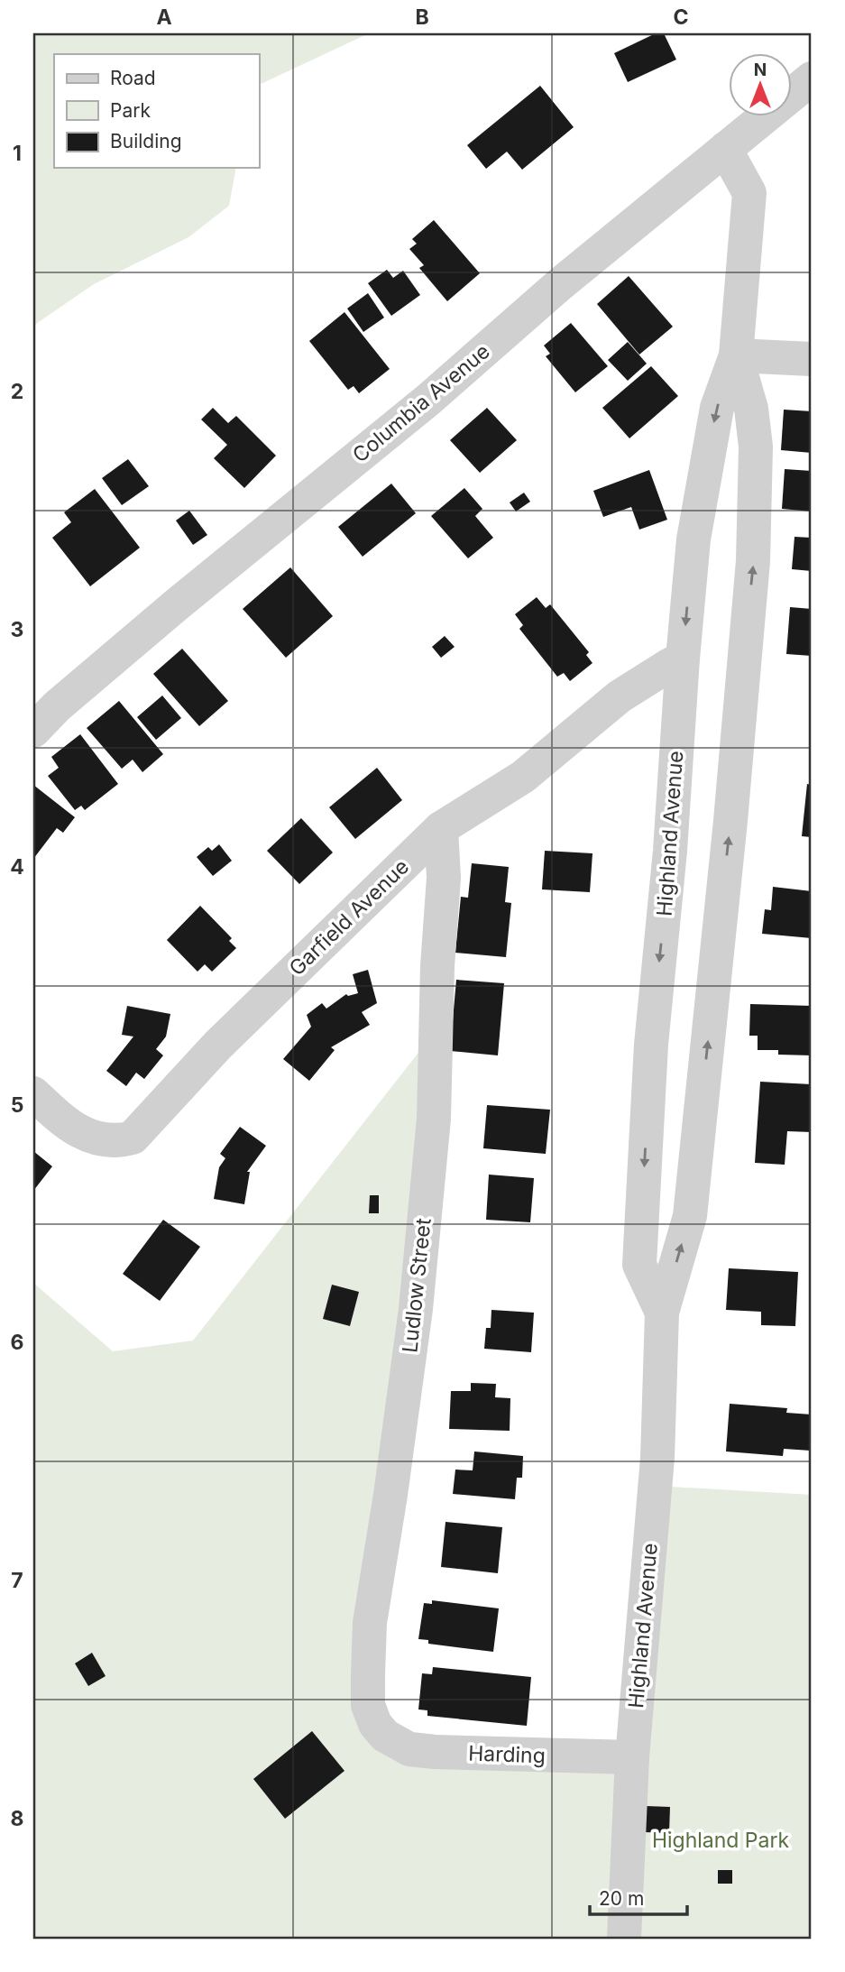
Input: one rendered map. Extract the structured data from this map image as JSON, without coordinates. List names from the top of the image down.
{
  "streets": {
    "street": [
      "Columbia Avenue",
      "Highland Avenue",
      "Garfield Avenue",
      "Ludlow Street",
      "Harding"
    ]
  },
  "crossings": [
    ["Columbia Avenue", "Highland Avenue"],
    ["Highland Avenue", "Garfield Avenue"],
    ["Highland Avenue", "Harding"],
    ["Garfield Avenue", "Ludlow Street"],
    ["Ludlow Street", "Harding"]
  ],
  "parks": ["Highland Park"],
  "legend": ["Road", "Park", "Building"],
  "scale_bar": "20 m",
  "north": "top",
  "grid": {
    "columns": ["A", "B", "C"],
    "rows": [
      "1",
      "2",
      "3",
      "4",
      "5",
      "6",
      "7",
      "8"
    ]
  }
}
